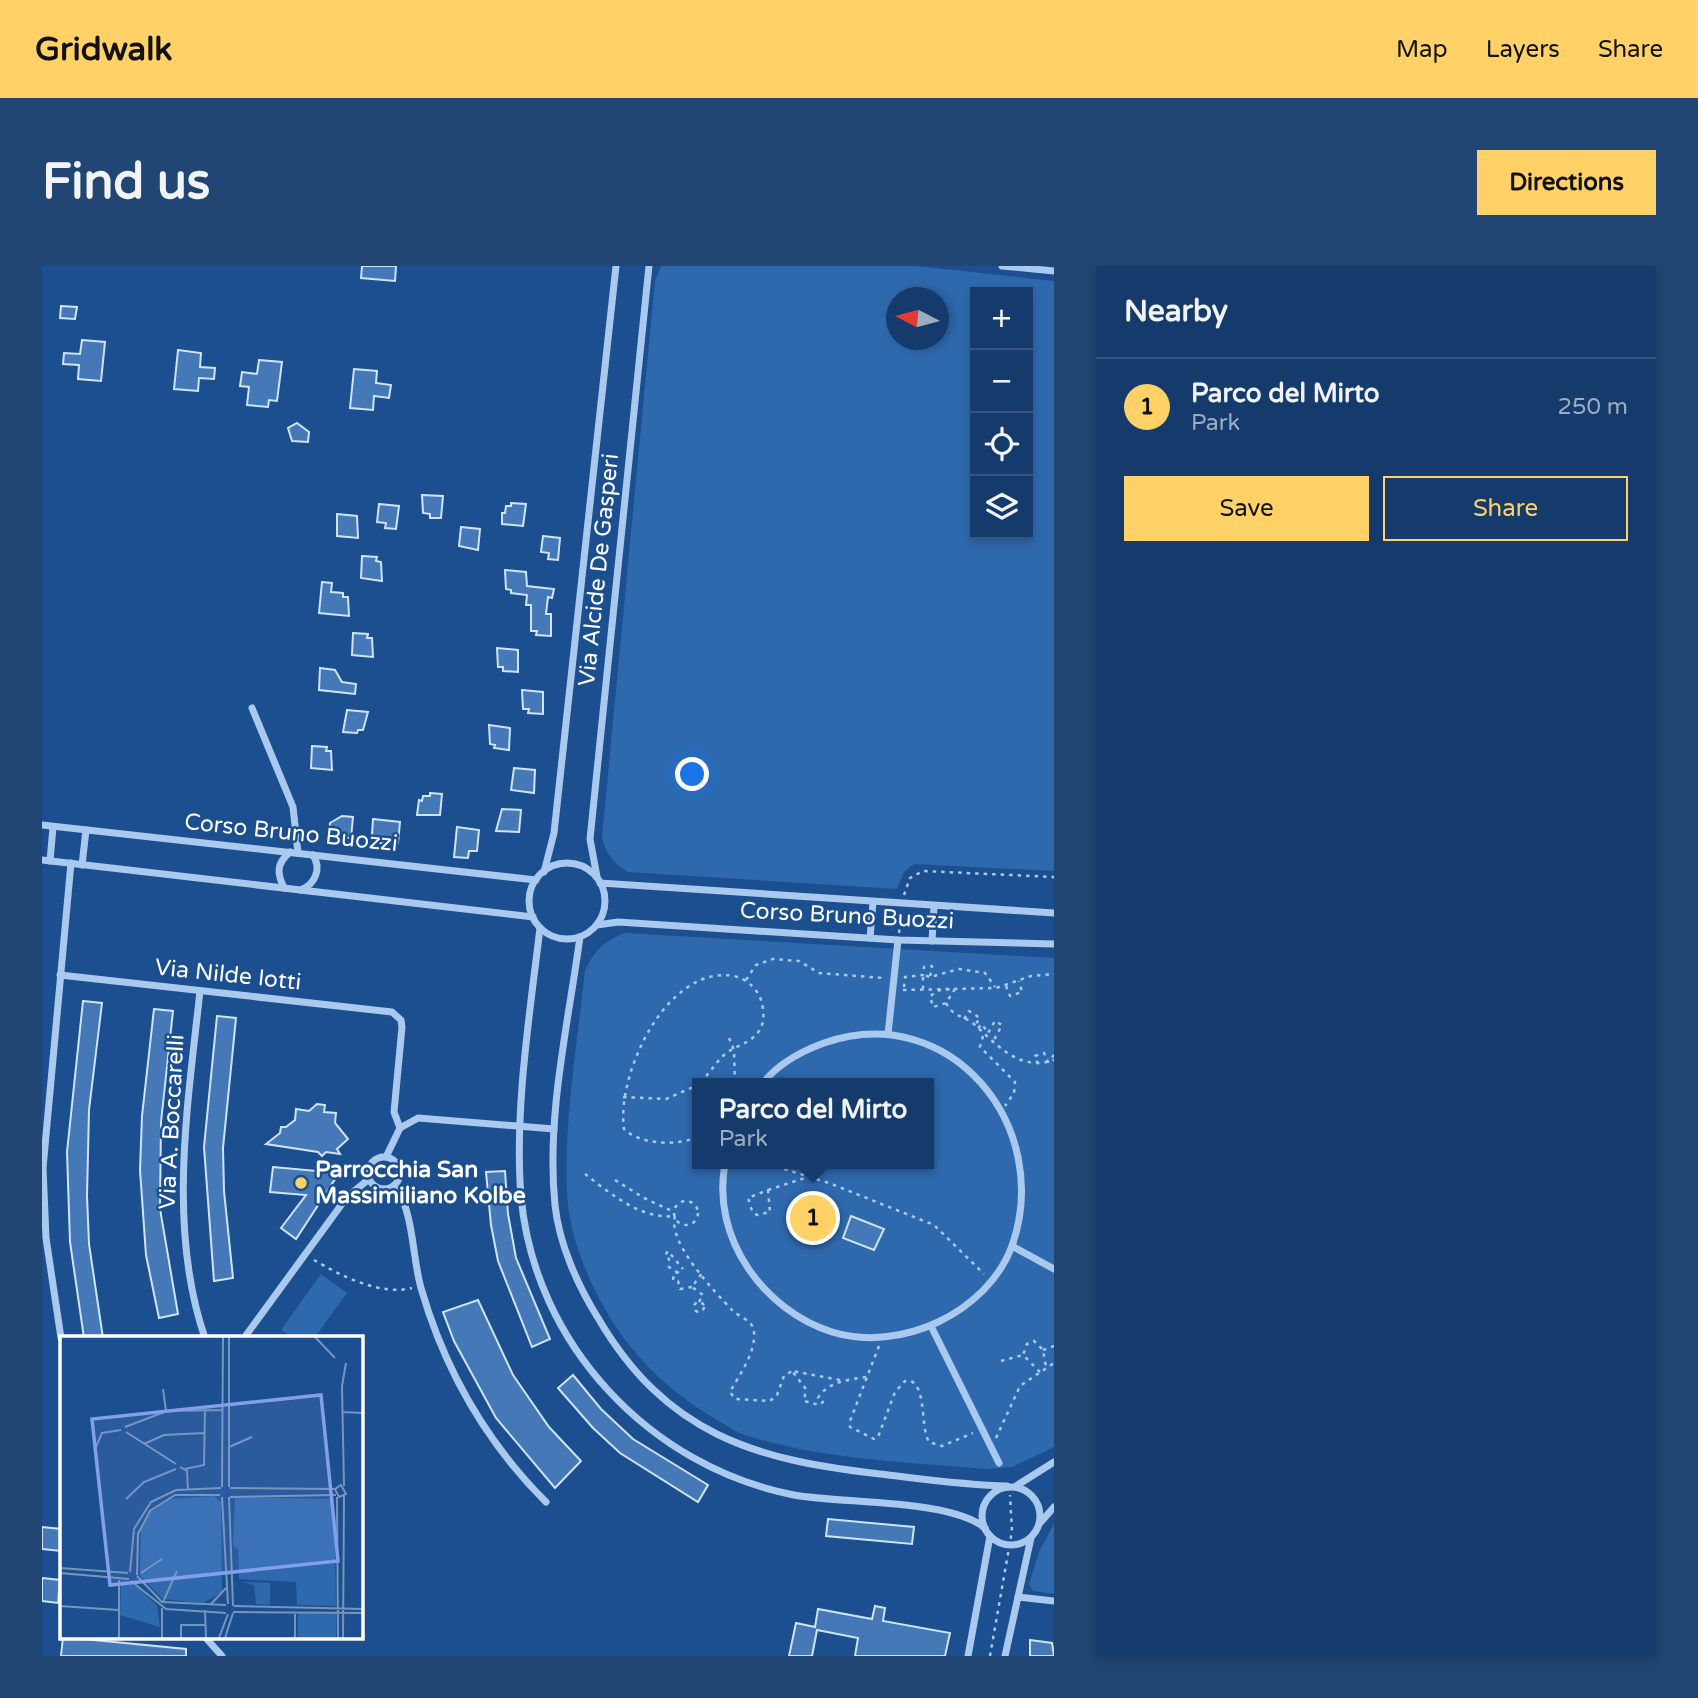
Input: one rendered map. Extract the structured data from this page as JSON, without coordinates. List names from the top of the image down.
{
  "streets": {
    "street": [
      "Via Alcide De Gasperi",
      "Corso Bruno Buozzi",
      "Via Nilde Iotti",
      "Via A. Boccarelli"
    ]
  },
  "crossings": [
    ["Via Alcide De Gasperi", "Corso Bruno Buozzi"],
    ["Via Nilde Iotti", "Via A. Boccarelli"]
  ],
  "places": ["Parrocchia San Massimiliano Kolbe"],
  "north": "left",
  "page": {
    "header": "Gridwalk",
    "nav": ["Map", "Layers", "Share"],
    "buttons": [
      "Directions",
      ["Save", "Share"]
    ],
    "title": "Find us",
    "heading": "Nearby",
    "map_buttons": ["+", "−"],
    "list": [
      {
        "mark": "1",
        "name": "Parco del Mirto",
        "note": "Park",
        "value": "250 m"
      }
    ],
    "popup": ["Parco del Mirto", "Park"],
    "pins": "1"
  }
}
